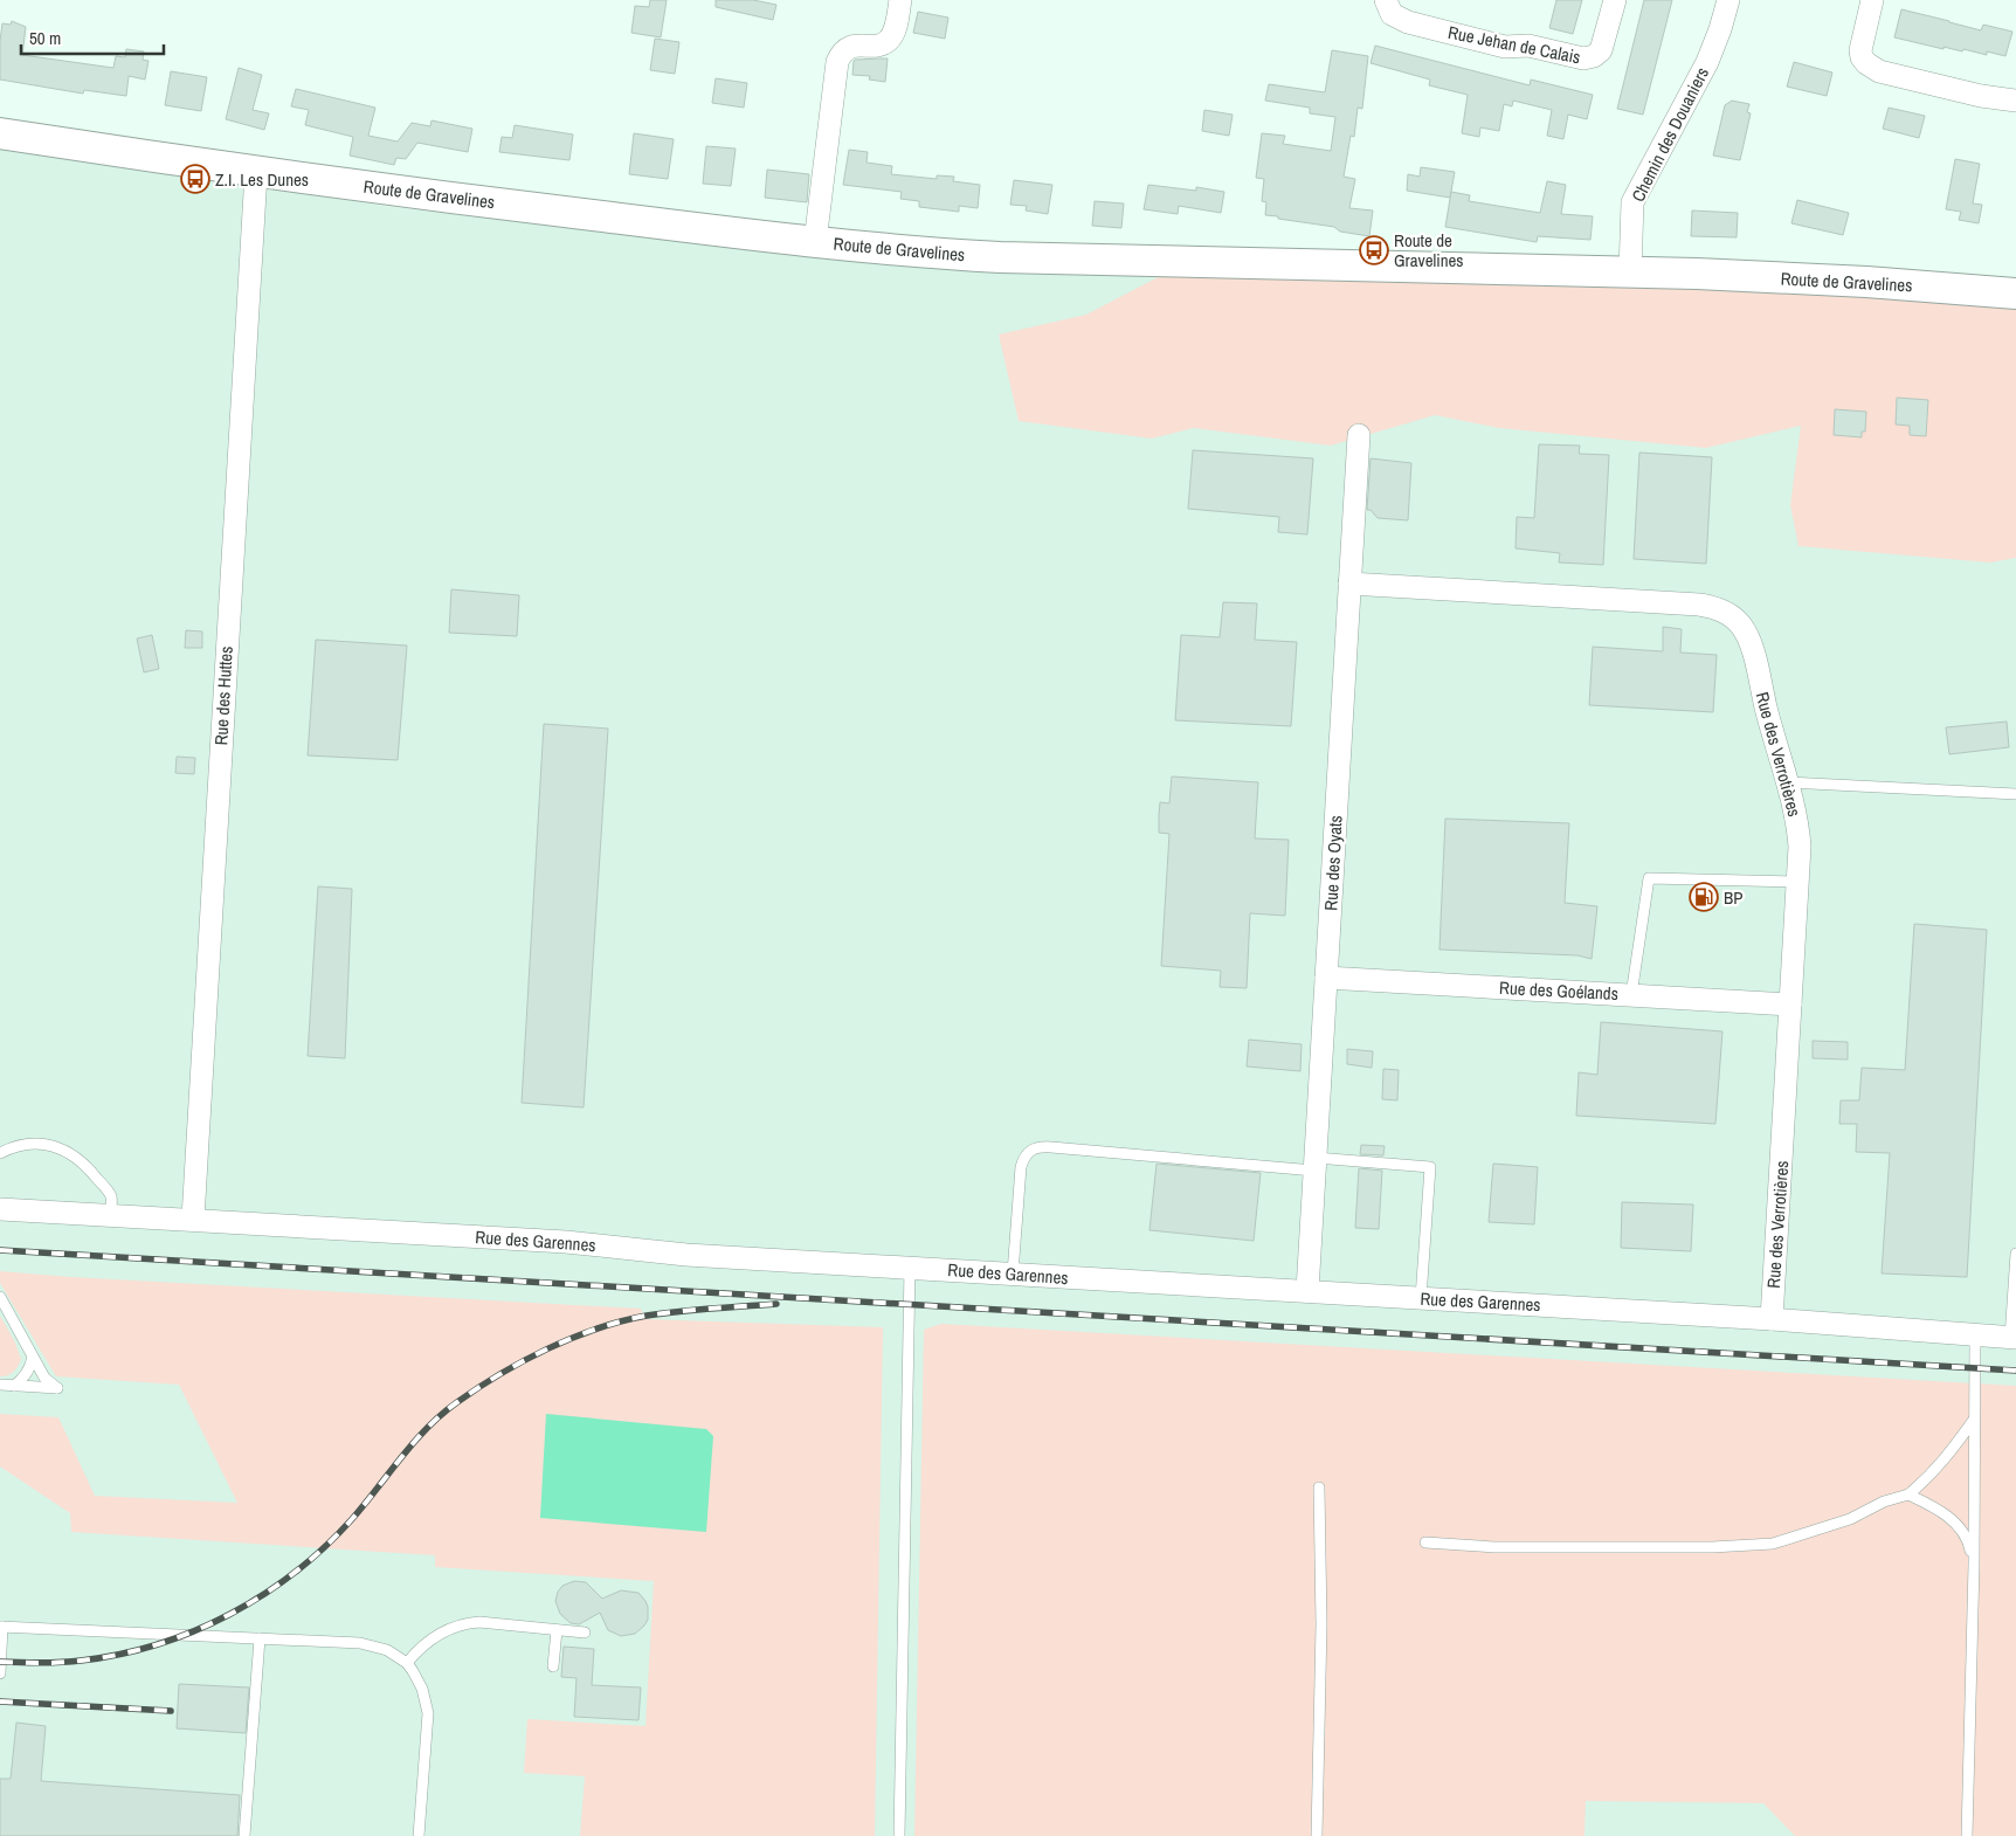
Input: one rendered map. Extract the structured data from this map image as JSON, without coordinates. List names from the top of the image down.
{
  "streets": {
    "main road": ["Route de Gravelines"],
    "street": [
      "Rue Jehan de Calais",
      "Chemin des Douaniers",
      "Rue des Huttes",
      "Rue des Verrotières",
      "Rue des Oyats",
      "Rue des Goélands",
      "Rue des Garennes"
    ]
  },
  "crossings": [
    ["Chemin des Douaniers", "Route de Gravelines"],
    ["Route de Gravelines", "Rue des Huttes"],
    ["Rue des Huttes", "Rue des Garennes"],
    ["Rue des Verrotières", "Rue des Oyats"],
    ["Rue des Verrotières", "Rue des Goélands"],
    ["Rue des Verrotières", "Rue des Garennes"],
    ["Rue des Oyats", "Rue des Goélands"],
    ["Rue des Oyats", "Rue des Garennes"]
  ],
  "places": {
    "bus stop": ["Z.I. Les Dunes", "Route de Gravelines"],
    "fuel station": ["BP"]
  },
  "scale_bar": "50 m"
}
